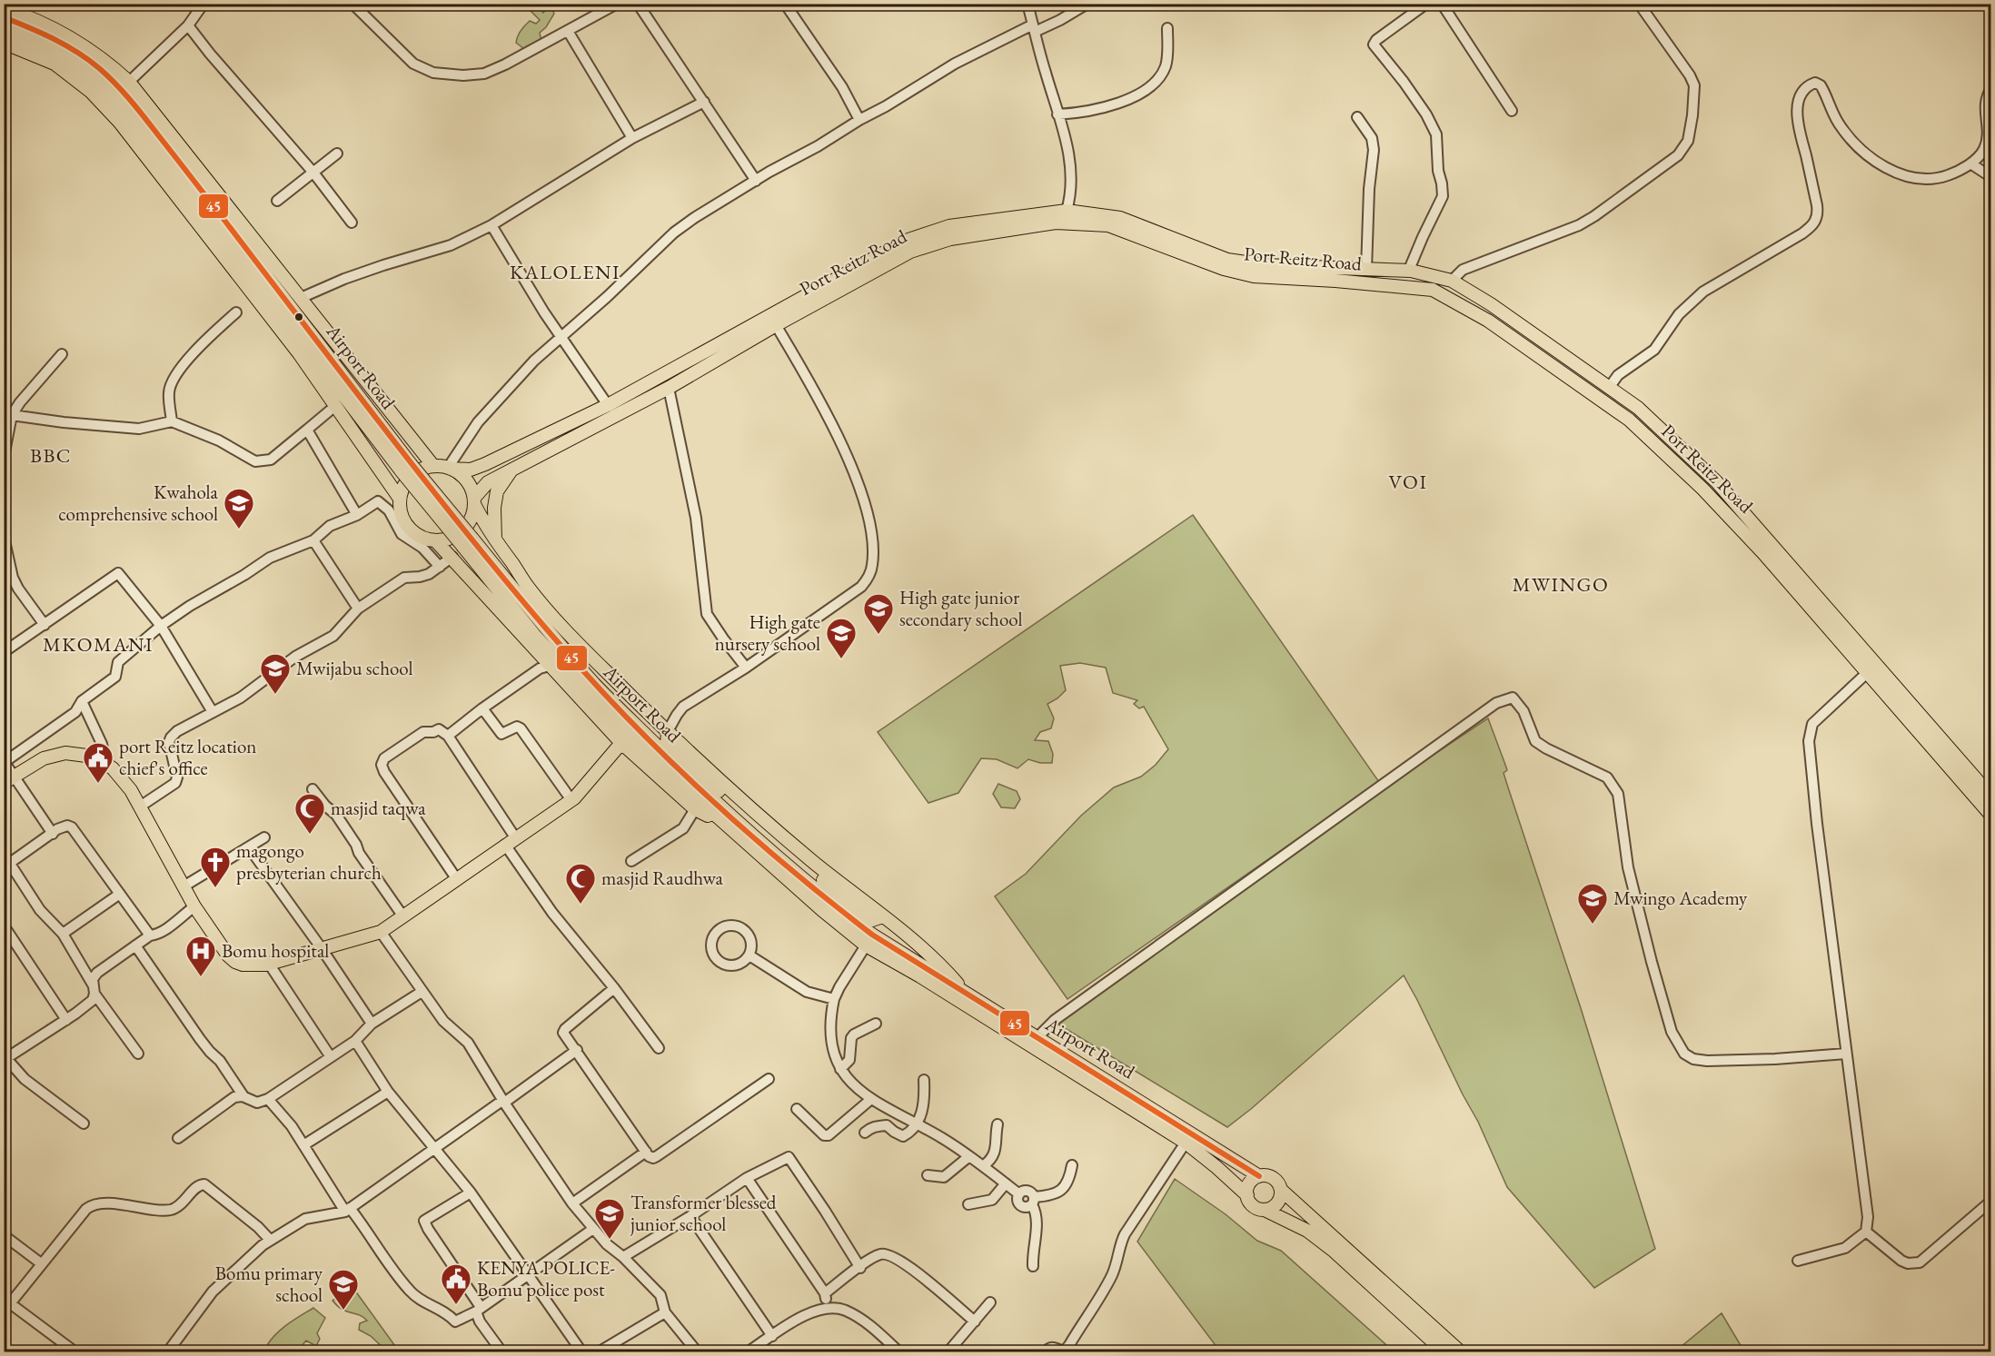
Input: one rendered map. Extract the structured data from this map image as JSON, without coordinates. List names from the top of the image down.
{
  "streets": {
    "main road": ["Port Reitz Road", "Airport Road"]
  },
  "districts": [
    "KALOLENI",
    "BBC",
    "VOI",
    "MWINGO",
    "MKOMANI"
  ],
  "places": {
    "school or university": [
      "Kwahola comprehensive school",
      "High gate junior secondary school",
      "High gate nursery school",
      "Mwijabu school",
      "Mwingo Academy",
      "Transformer blessed junior school",
      "Bomu primary school"
    ],
    "public building": ["port Reitz location chief's office", "KENYA POLICE- Bomu police post"],
    "mosque": ["masjid taqwa", "masjid Raudhwa"],
    "church": ["magongo presbyterian church"],
    "hospital": ["Bomu hospital"]
  },
  "lines": ["transit line 45"]
}
